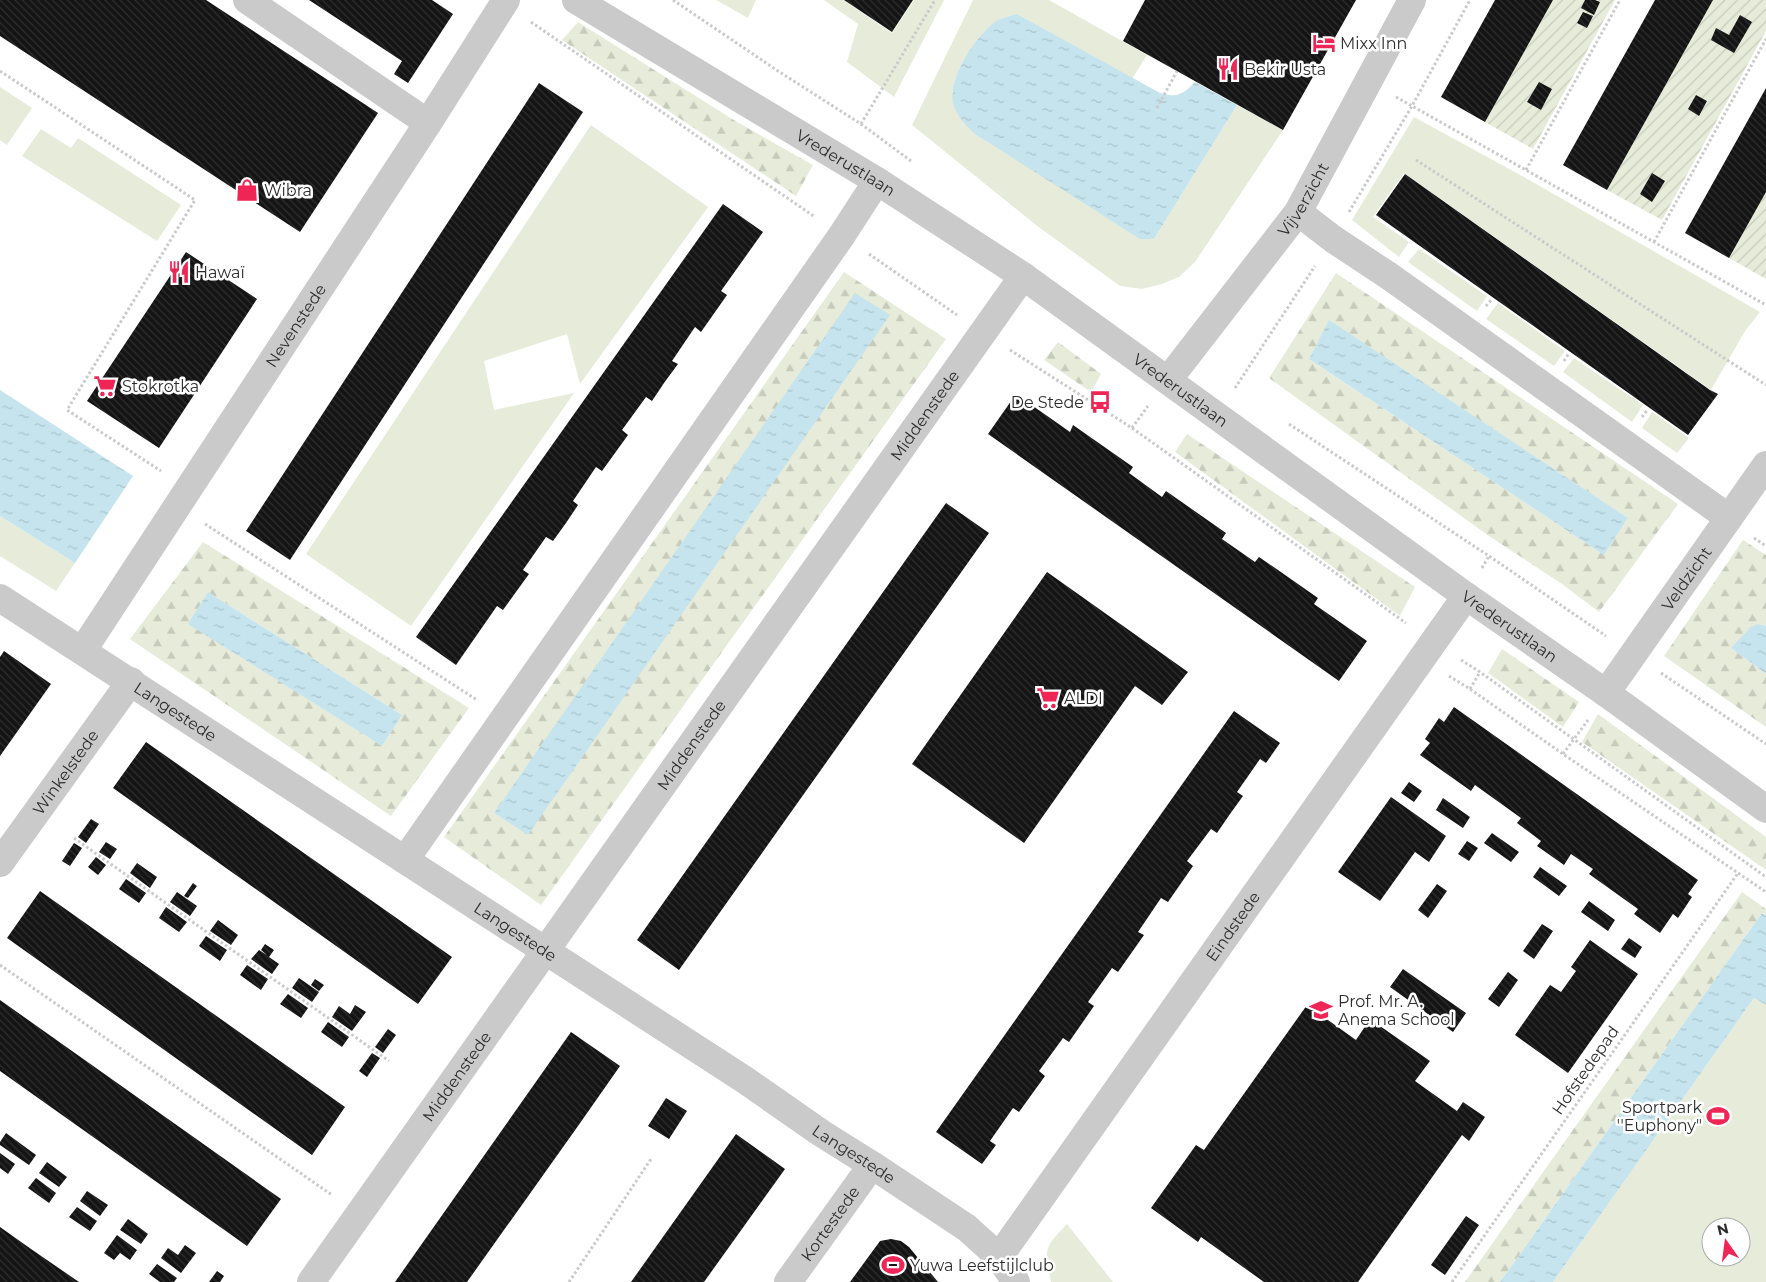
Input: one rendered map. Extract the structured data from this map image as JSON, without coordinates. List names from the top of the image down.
{
  "streets": {
    "street": [
      "Vrederustlaan",
      "Vijverzicht",
      "Nevenstede",
      "Middenstede",
      "Veldzicht",
      "Langestede",
      "Winkelstede",
      "Eindstede",
      "Kortestede"
    ],
    "path": ["Hofstedepad"]
  },
  "crossings": [
    ["Vrederustlaan", "Vijverzicht"],
    ["Vrederustlaan", "Middenstede"],
    ["Vrederustlaan", "Veldzicht"],
    ["Vrederustlaan", "Eindstede"],
    ["Nevenstede", "Langestede"],
    ["Middenstede", "Langestede"],
    ["Langestede", "Winkelstede"],
    ["Langestede", "Eindstede"],
    ["Langestede", "Kortestede"]
  ],
  "places": {
    "hotel": ["Mixx Inn"],
    "restaurant": ["Bekir Usta", "Hawaï"],
    "shop": ["Wibra"],
    "supermarket": ["Stokrotka", "ALDI"],
    "bus stop": ["De Stede"],
    "school or university": ["Prof. Mr. A. Anema School"],
    "sports": ["Sportpark ''Euphony\"", "Yuwa Leefstijlclub"]
  },
  "north": "top"
}
